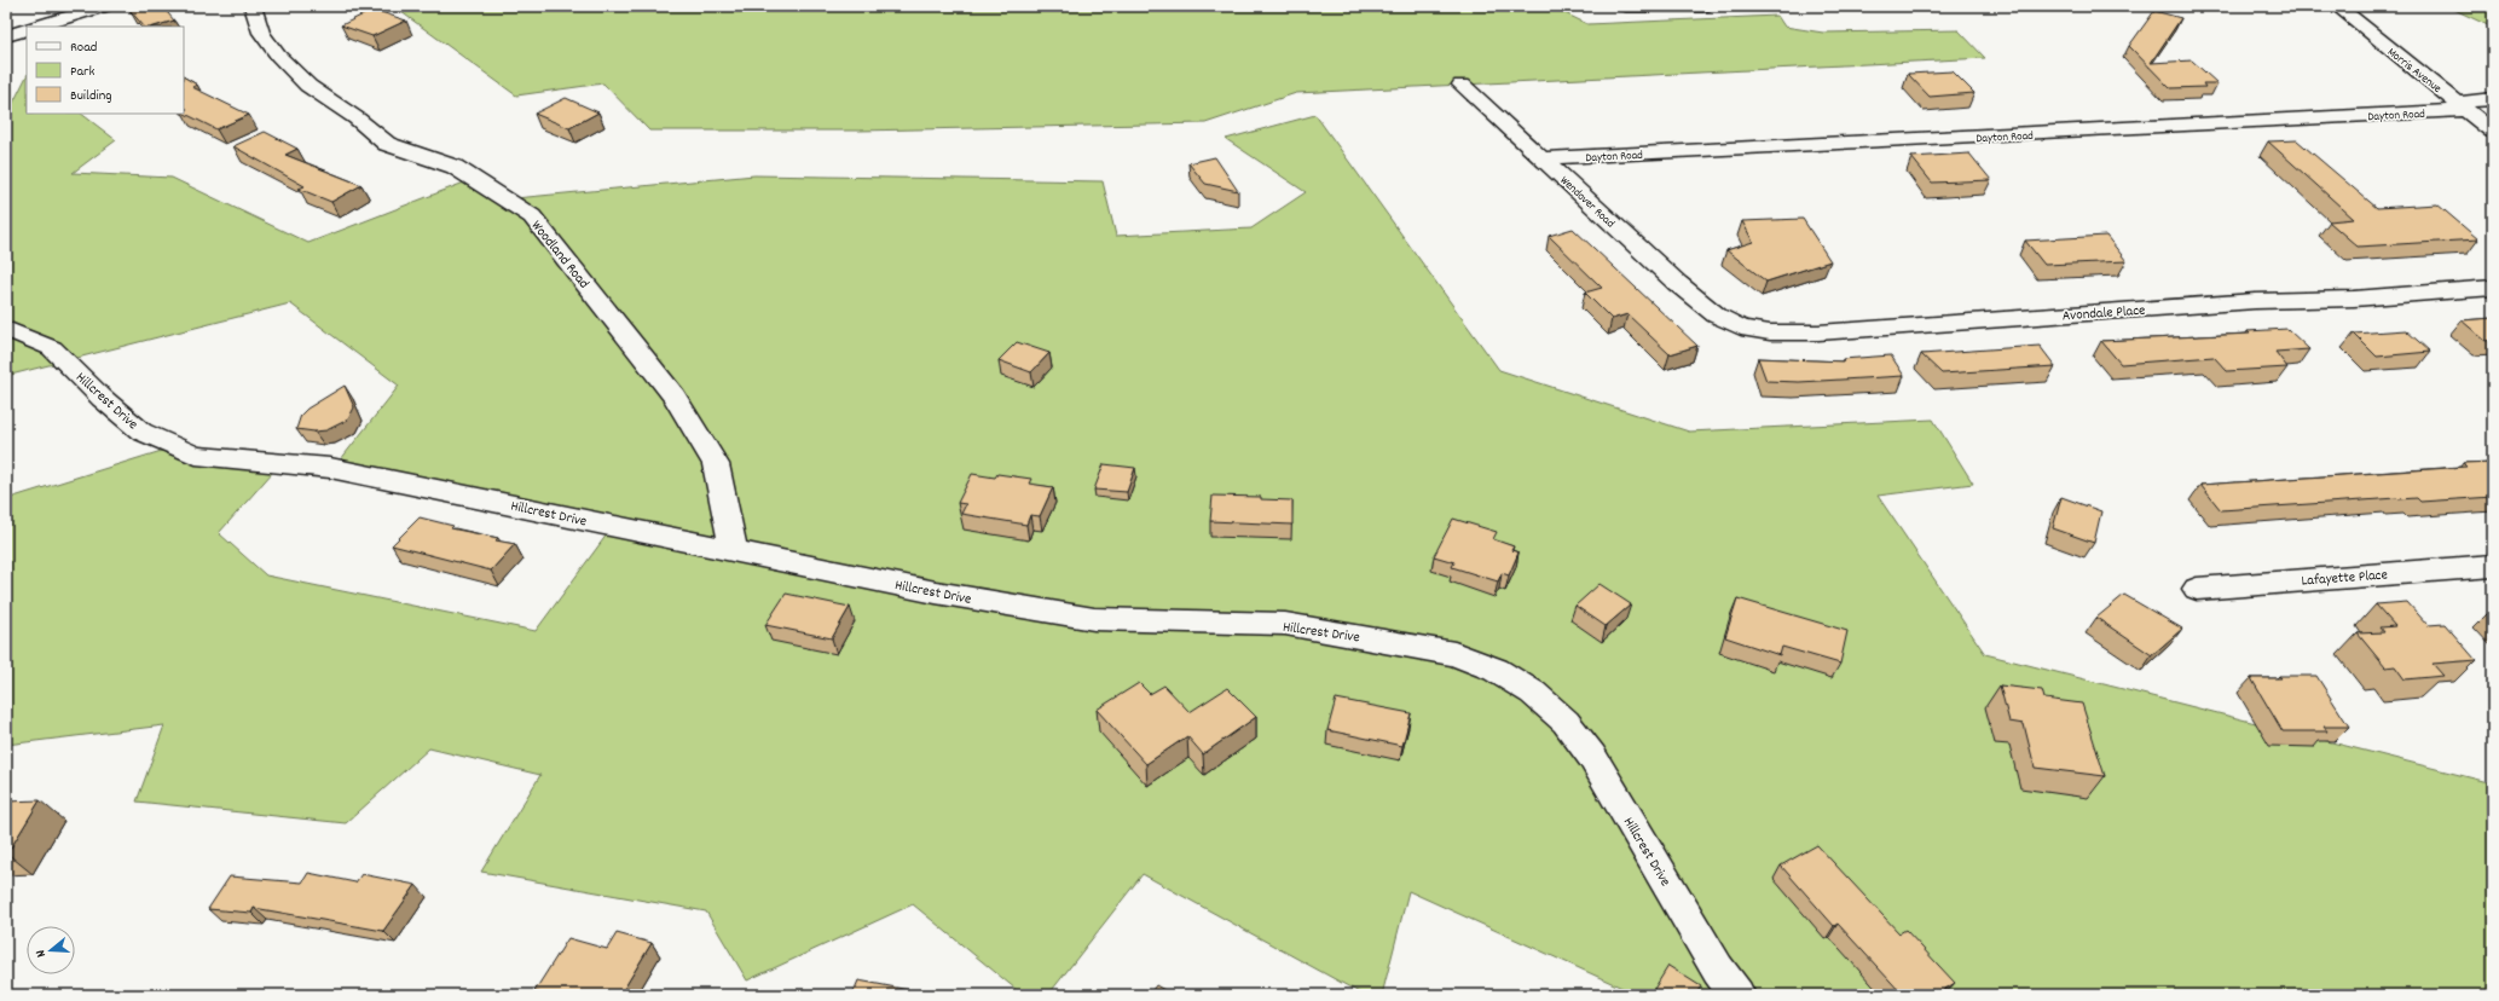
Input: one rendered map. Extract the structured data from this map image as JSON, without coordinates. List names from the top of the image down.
{
  "streets": {
    "street": [
      "Morris Avenue",
      "Dayton Road",
      "Wendover Road",
      "Woodland Road",
      "Avondale Place",
      "Hillcrest Drive",
      "Lafayette Place"
    ]
  },
  "crossings": [
    ["Morris Avenue", "Dayton Road"],
    ["Dayton Road", "Wendover Road"],
    ["Wendover Road", "Avondale Place"],
    ["Woodland Road", "Hillcrest Drive"]
  ],
  "legend": ["Road", "Park", "Building"],
  "north": "left"
}
